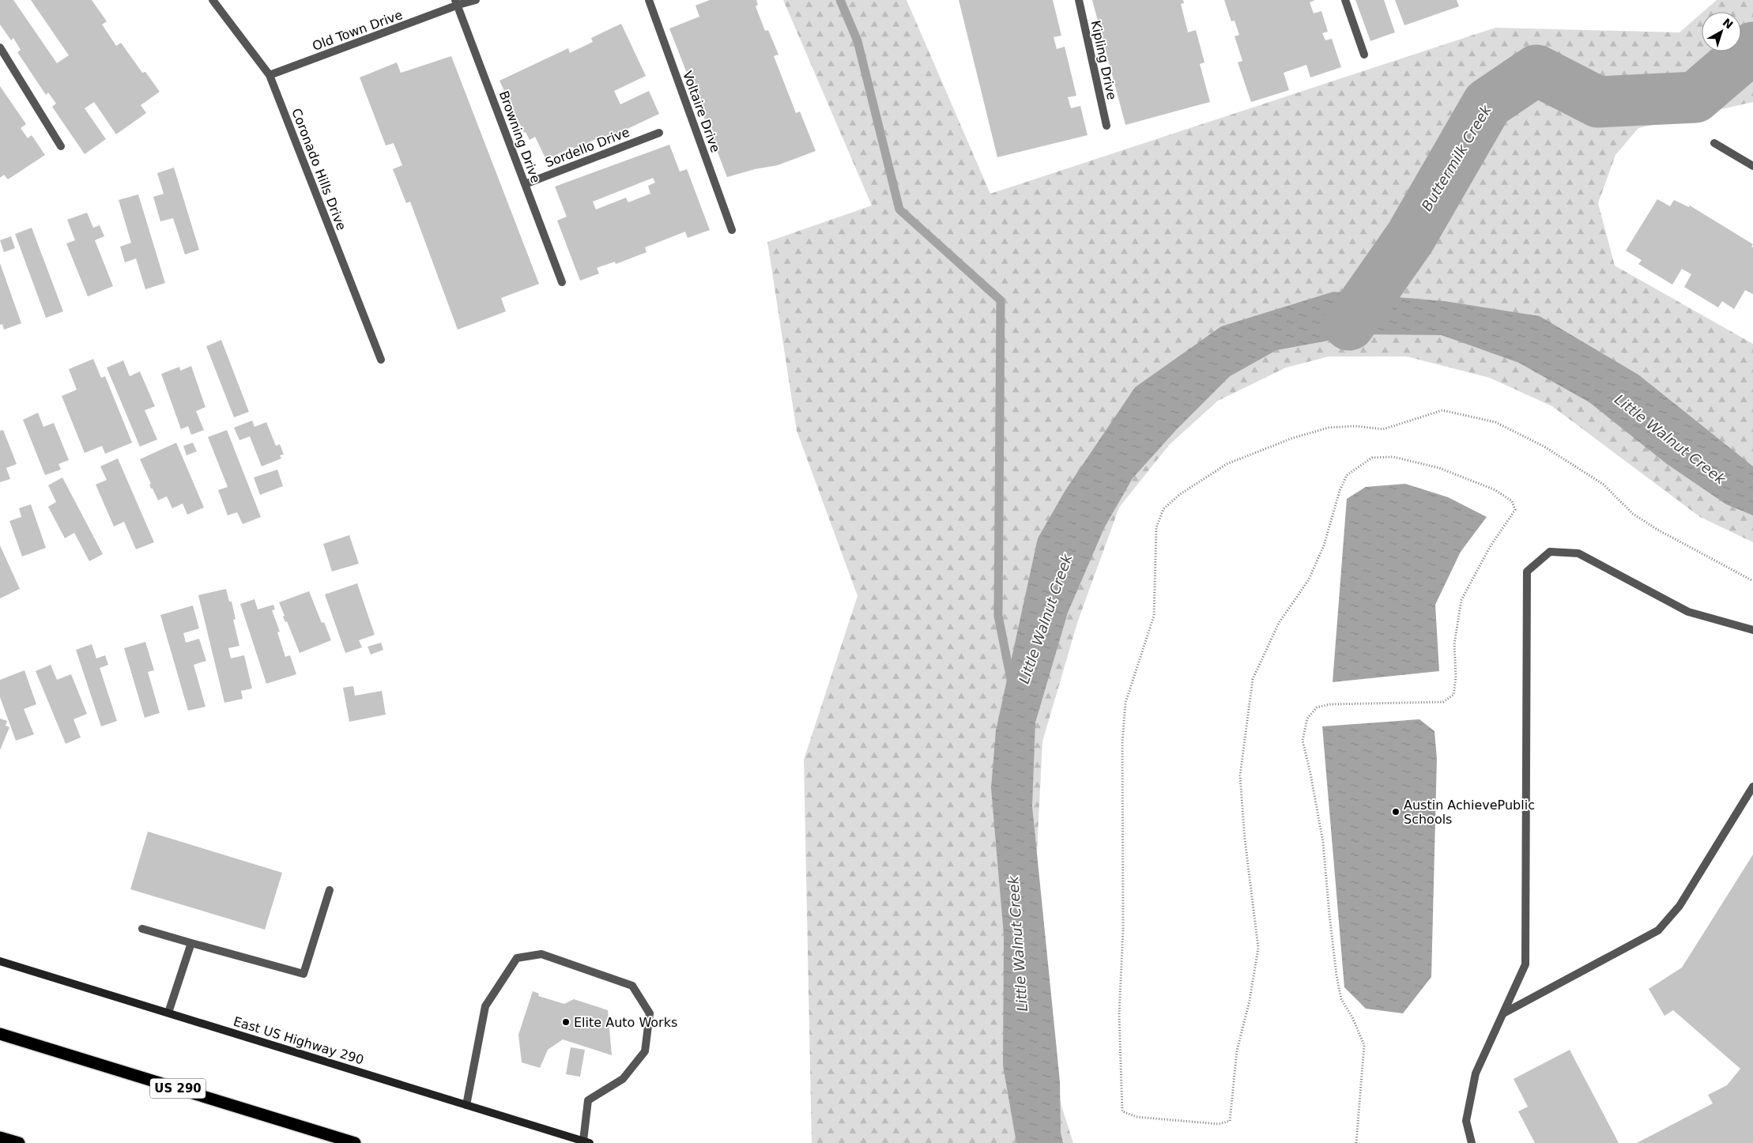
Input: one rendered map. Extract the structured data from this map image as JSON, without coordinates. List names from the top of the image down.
{
  "streets": {
    "highway": ["US 290"],
    "main road": ["East US Highway 290"],
    "street": [
      "Old Town Drive",
      "Kipling Drive",
      "Voltaire Drive",
      "Browning Drive",
      "Sordello Drive",
      "Coronado Hills Drive"
    ]
  },
  "crossings": [
    ["Old Town Drive", "Browning Drive"],
    ["Old Town Drive", "Coronado Hills Drive"],
    ["Browning Drive", "Sordello Drive"]
  ],
  "water": ["Buttermilk Creek", "Little Walnut Creek"],
  "places": ["Austin AchievePublic Schools", "Elite Auto Works"],
  "north": "top right"
}
